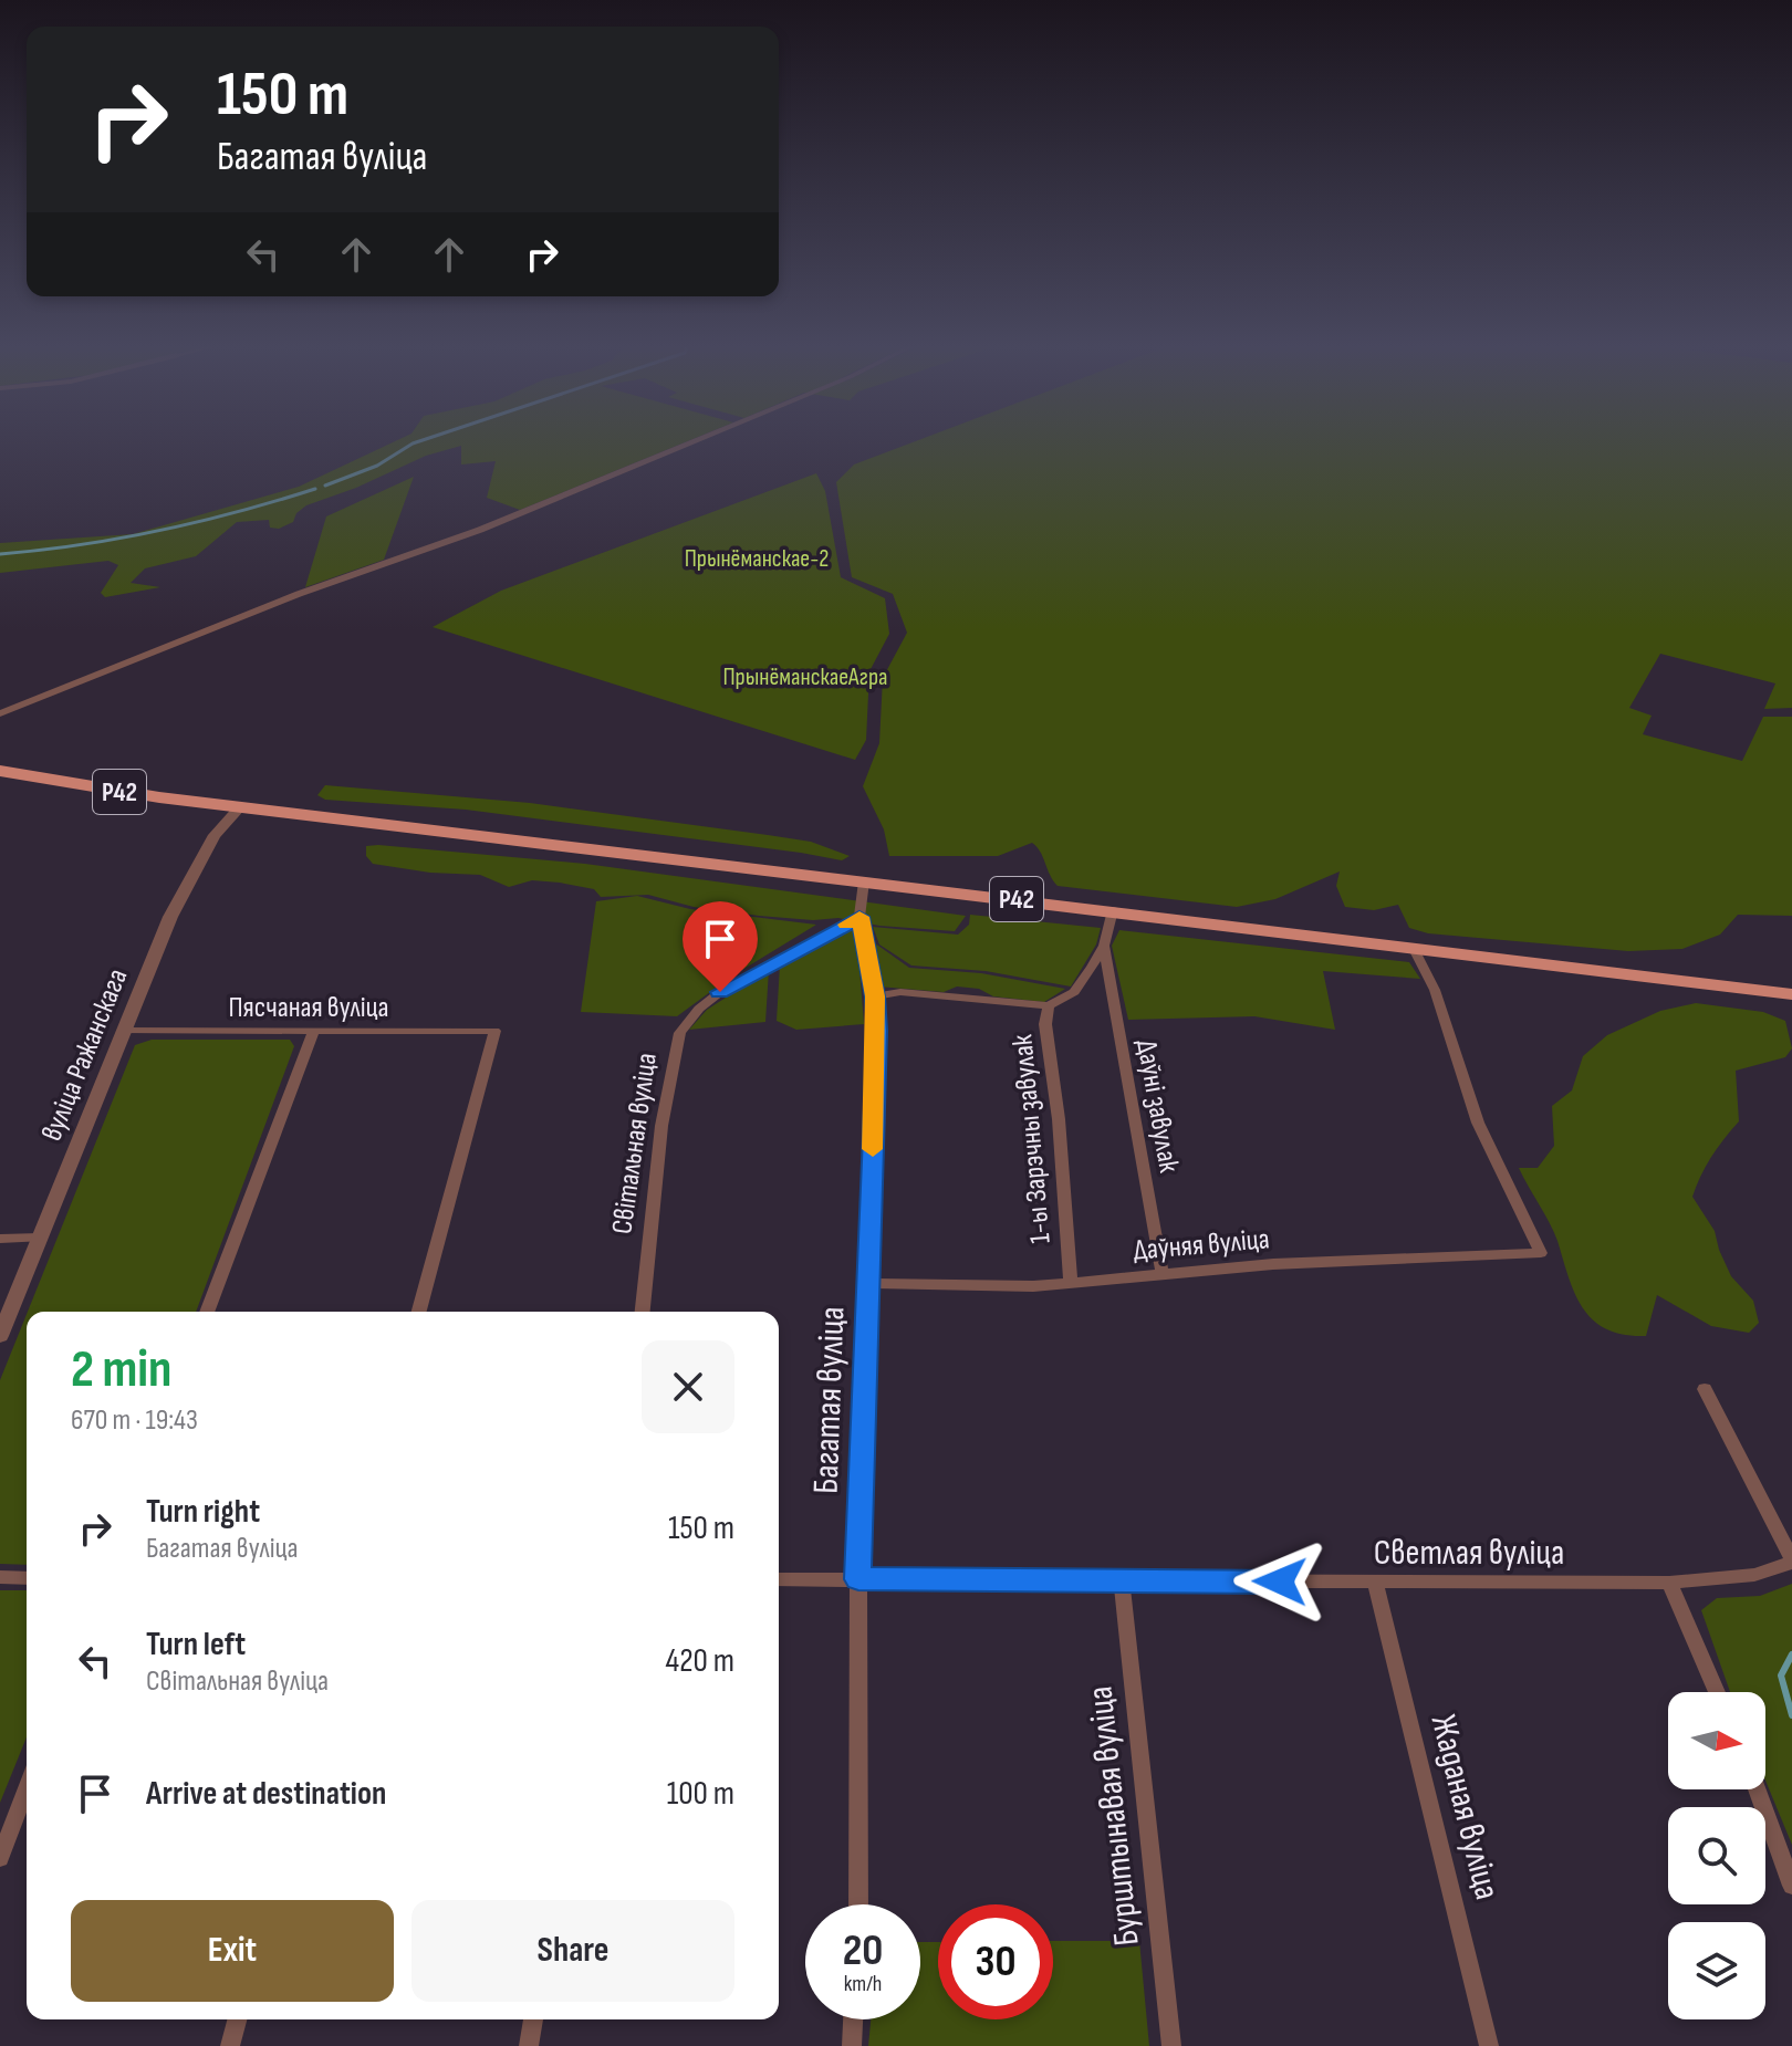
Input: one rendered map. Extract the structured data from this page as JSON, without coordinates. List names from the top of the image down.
{
  "streets": {
    "main road": ["Р42"],
    "street": [
      "Пясчаная вуліца",
      "вуліца Ражанскага",
      "Даўні завулак",
      "1-ы Зарэчны завулак",
      "Світальная вуліца",
      "Даўняя вуліца",
      "Багатая вуліца",
      "Светлая вуліца",
      "Жаданая вуліца",
      "Бурштынавая вуліца"
    ]
  },
  "crossings": [
    ["Р42", "вуліца Ражанскага"],
    ["Р42", "1-ы Зарэчны завулак"],
    ["Р42", "Даўняя вуліца"],
    ["Р42", "Багатая вуліца"],
    ["Пясчаная вуліца", "вуліца Ражанскага"],
    ["Даўні завулак", "1-ы Зарэчны завулак"],
    ["Даўні завулак", "Даўняя вуліца"],
    ["1-ы Зарэчны завулак", "Даўняя вуліца"],
    ["Світальная вуліца", "Багатая вуліца"],
    ["Даўняя вуліца", "Багатая вуліца"],
    ["Багатая вуліца", "Светлая вуліца"],
    ["Светлая вуліца", "Жаданая вуліца"],
    ["Светлая вуліца", "Бурштынавая вуліца"]
  ],
  "parks": ["Прынёманскае-2", "ПрынёманскаеАгра"],
  "north": "right",
  "page": {
    "turn": ["150 m", "Багатая вуліца"],
    "heading": ["2 min", "670 m · 19:43"],
    "list": [
      {
        "name": "Turn right",
        "note": "Багатая вуліца",
        "value": "150 m"
      },
      {
        "name": "Turn left",
        "note": "Світальная вуліца",
        "value": "420 m"
      },
      {
        "name": "Arrive at destination",
        "value": "100 m"
      }
    ],
    "buttons": ["Exit", "Share"],
    "speed": "20 km/h",
    "limit": "30"
  }
}
